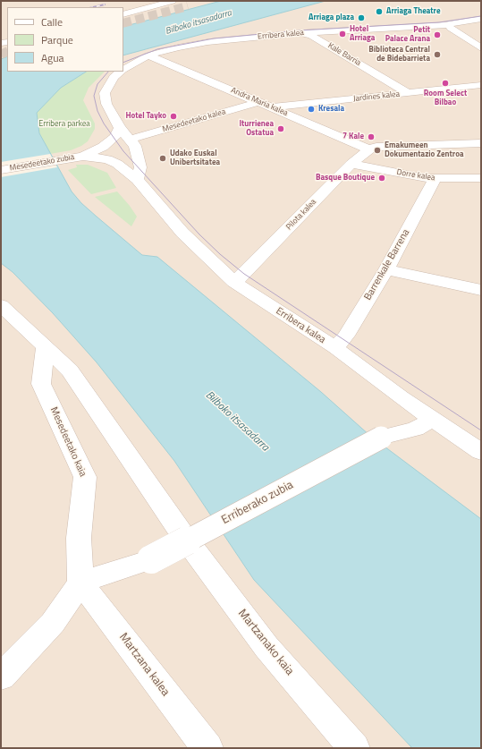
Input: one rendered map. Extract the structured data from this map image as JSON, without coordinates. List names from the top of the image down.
{
  "streets": {
    "street": [
      "Erribera kalea",
      "Kale Barria",
      "Jardines kalea",
      "Andra Maria kalea",
      "Mesedeetako kalea",
      "Mesedeetako zubia",
      "Dorre kalea",
      "Pilota kalea",
      "Barrenkale Barrena",
      "Mesedeetako kaia",
      "Erriberako zubia",
      "Martzanako kaia",
      "Martzana kalea"
    ]
  },
  "crossings": [
    ["Erribera kalea", "Kale Barria"],
    ["Erribera kalea", "Andra Maria kalea"],
    ["Erribera kalea", "Mesedeetako kalea"],
    ["Erribera kalea", "Mesedeetako zubia"],
    ["Erribera kalea", "Pilota kalea"],
    ["Erribera kalea", "Barrenkale Barrena"],
    ["Erribera kalea", "Erriberako zubia"],
    ["Kale Barria", "Jardines kalea"],
    ["Jardines kalea", "Andra Maria kalea"],
    ["Andra Maria kalea", "Mesedeetako kalea"],
    ["Andra Maria kalea", "Pilota kalea"],
    ["Dorre kalea", "Pilota kalea"],
    ["Dorre kalea", "Barrenkale Barrena"],
    ["Mesedeetako kaia", "Erriberako zubia"],
    ["Mesedeetako kaia", "Martzanako kaia"],
    ["Mesedeetako kaia", "Martzana kalea"],
    ["Erriberako zubia", "Martzana kalea"]
  ],
  "water": ["Bilboko itsasadarra"],
  "parks": ["Erribera parkea"],
  "places": [
    "Arriaga Theatre",
    "Arriaga plaza",
    "Hotel Arriaga",
    "Petit Palace Arana",
    "Biblioteca Central de Bidebarrieta",
    "Room Select Bilbao",
    "Kresala",
    "Hotel Tayko",
    "Iturrienea Ostatua",
    "7 Kale",
    "Emakumeen Dokumentazio Zentroa",
    "Udako Euskal Unibertsitatea",
    "Basque Boutique"
  ],
  "legend": ["Calle", "Parque", "Agua"]
}
